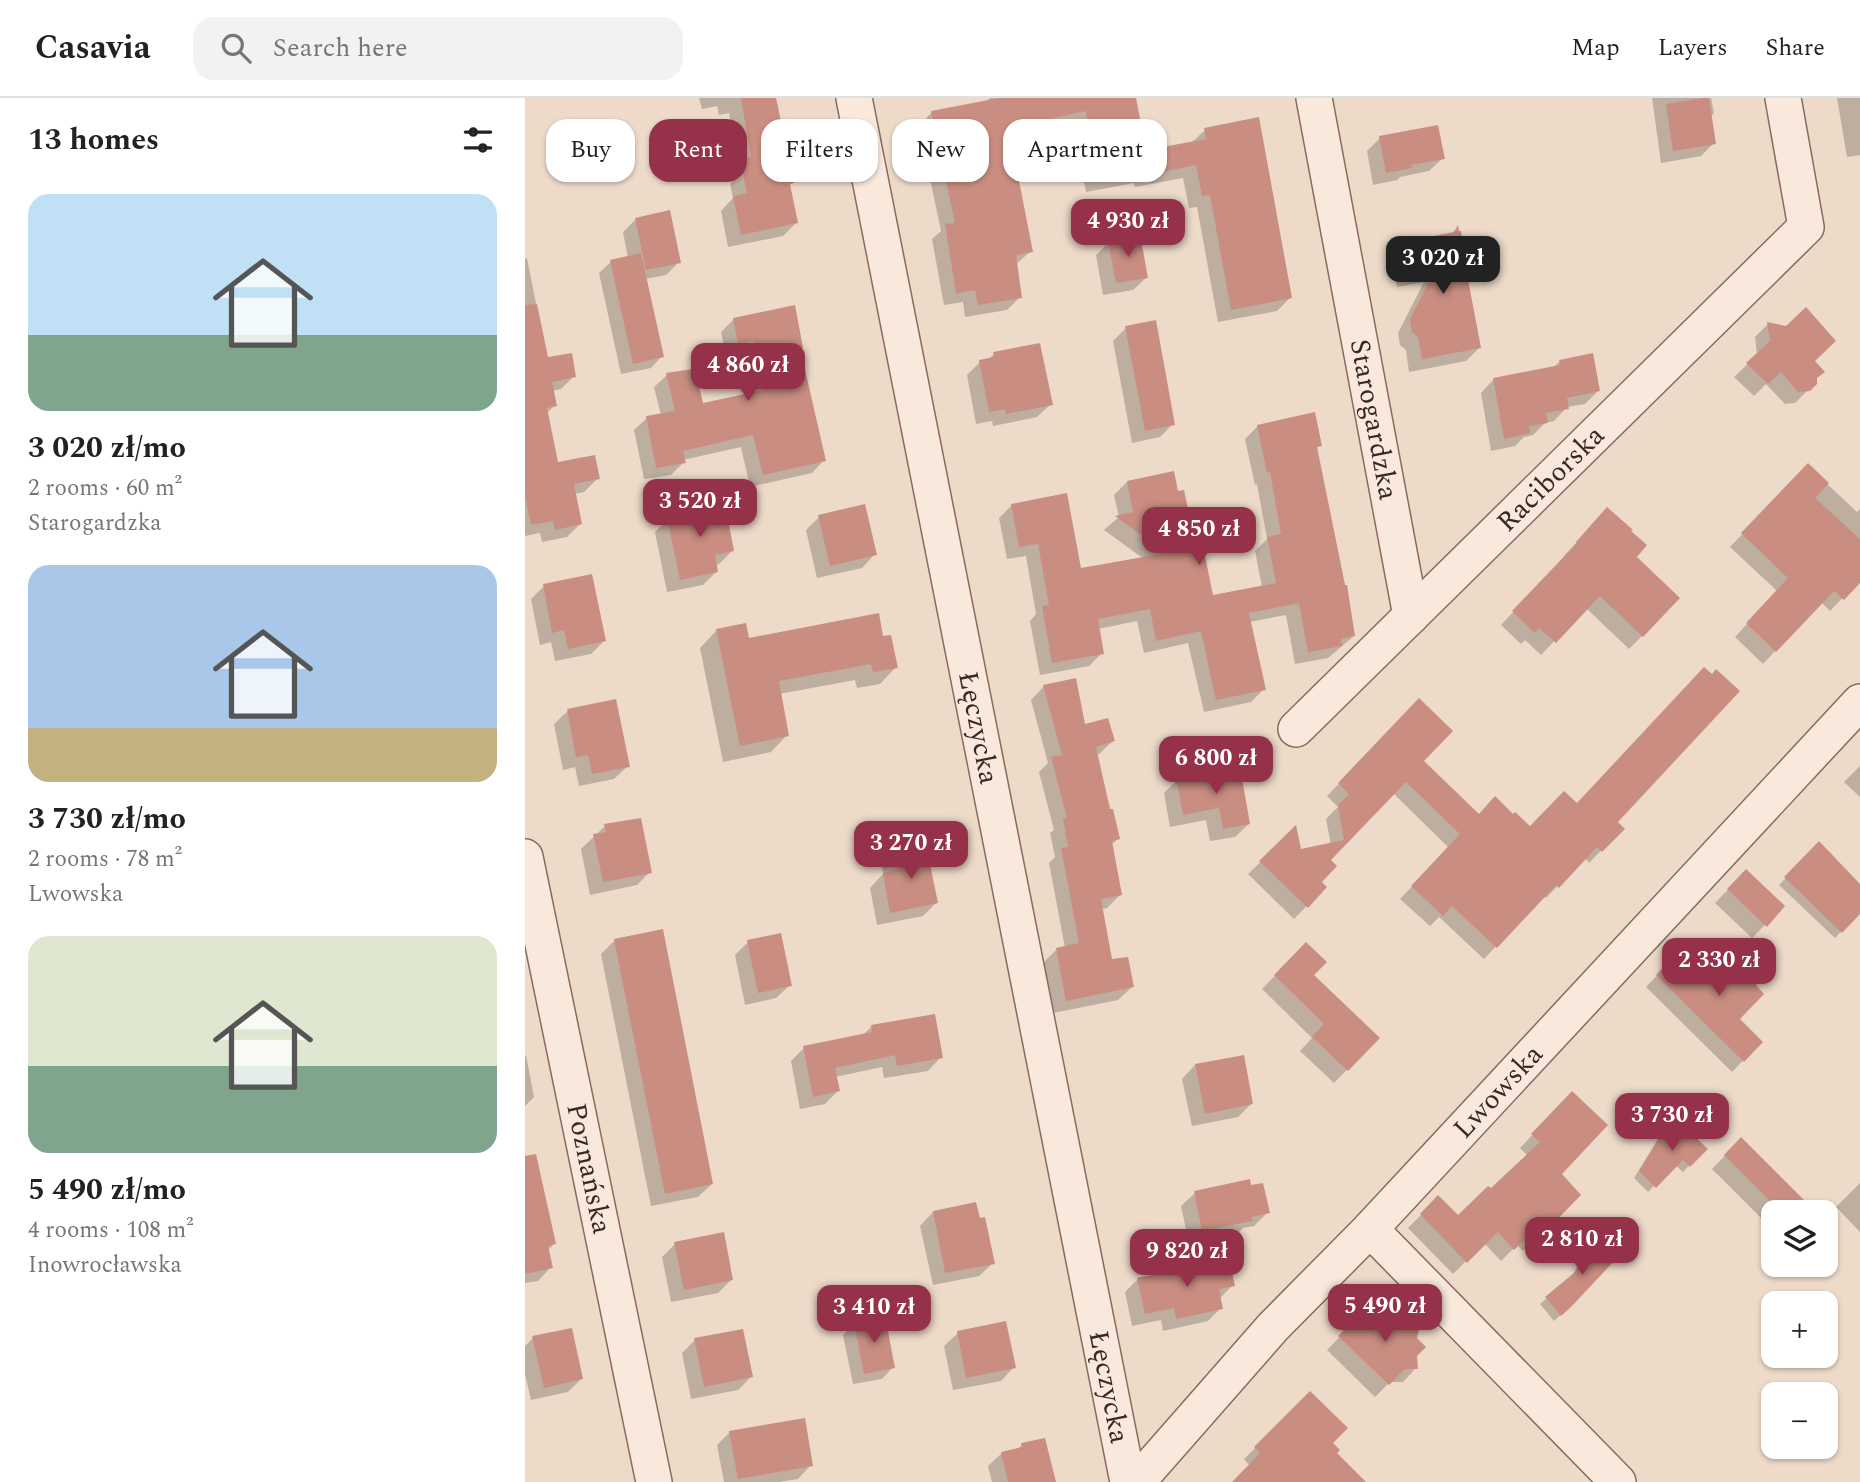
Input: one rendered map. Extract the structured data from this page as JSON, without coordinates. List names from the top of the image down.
{
  "streets": {
    "street": [
      "Starogardzka",
      "Raciborska",
      "Łęczycka",
      "Lwowska",
      "Poznańska"
    ]
  },
  "crossings": [
    ["Starogardzka", "Raciborska"]
  ],
  "page": {
    "header": "Casavia",
    "search": "Search here",
    "nav": ["Map", "Layers", "Share"],
    "heading": "13 homes",
    "chip": [
      "Buy",
      "Rent",
      "Filters",
      "New",
      "Apartment"
    ],
    "list": [
      {
        "name": "3 020 zł/mo",
        "note": "2 rooms · 60 m² · Starogardzka"
      },
      {
        "name": "3 730 zł/mo",
        "note": "2 rooms · 78 m² · Lwowska"
      },
      {
        "name": "5 490 zł/mo",
        "note": "4 rooms · 108 m² · Inowrocławska"
      }
    ],
    "price": [
      "4 930 zł",
      "3 020 zł",
      "4 860 zł",
      "3 520 zł",
      "4 850 zł",
      "6 800 zł",
      "3 270 zł",
      "2 330 zł",
      "3 730 zł",
      "2 810 zł",
      "9 820 zł",
      "5 490 zł",
      "3 410 zł"
    ],
    "map_buttons": ["+", "−"]
  }
}
